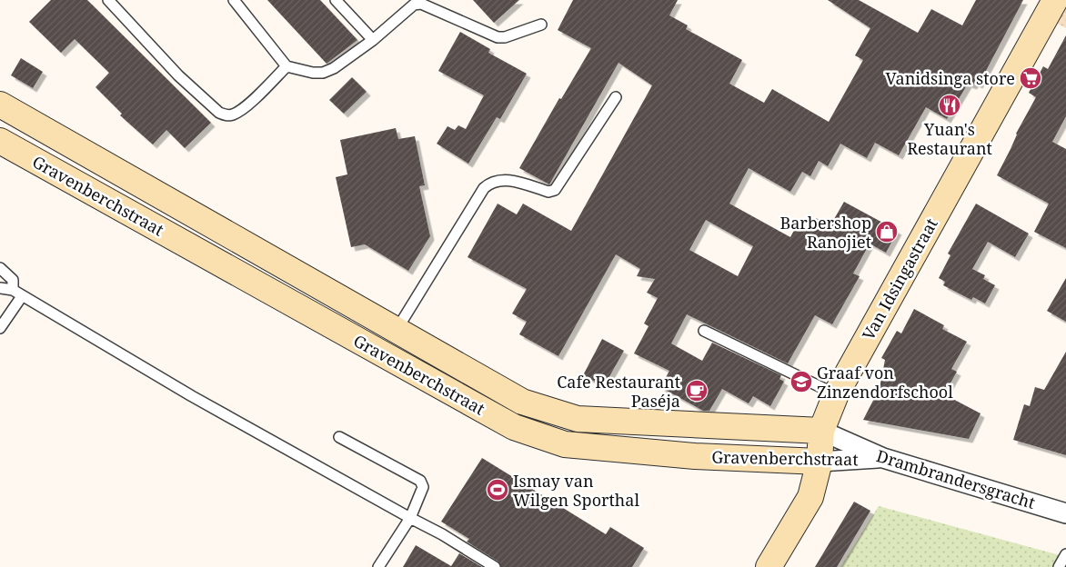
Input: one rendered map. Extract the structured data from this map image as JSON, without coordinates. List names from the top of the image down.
{
  "streets": {
    "street": ["Gravenberchstraat", "Van Idsingastraat", "Drambrandersgracht"]
  },
  "crossings": [
    ["Gravenberchstraat", "Van Idsingastraat"],
    ["Gravenberchstraat", "Drambrandersgracht"],
    ["Van Idsingastraat", "Drambrandersgracht"]
  ],
  "places": {
    "supermarket": ["Vanidsinga store"],
    "restaurant": ["Yuan's Restaurant"],
    "shop": ["Barbershop Ranojiet"],
    "school or university": ["Graaf von Zinzendorfschool"],
    "cafe": ["Cafe Restaurant Paséja"],
    "sports": ["Ismay van Wilgen Sporthal"]
  }
}
